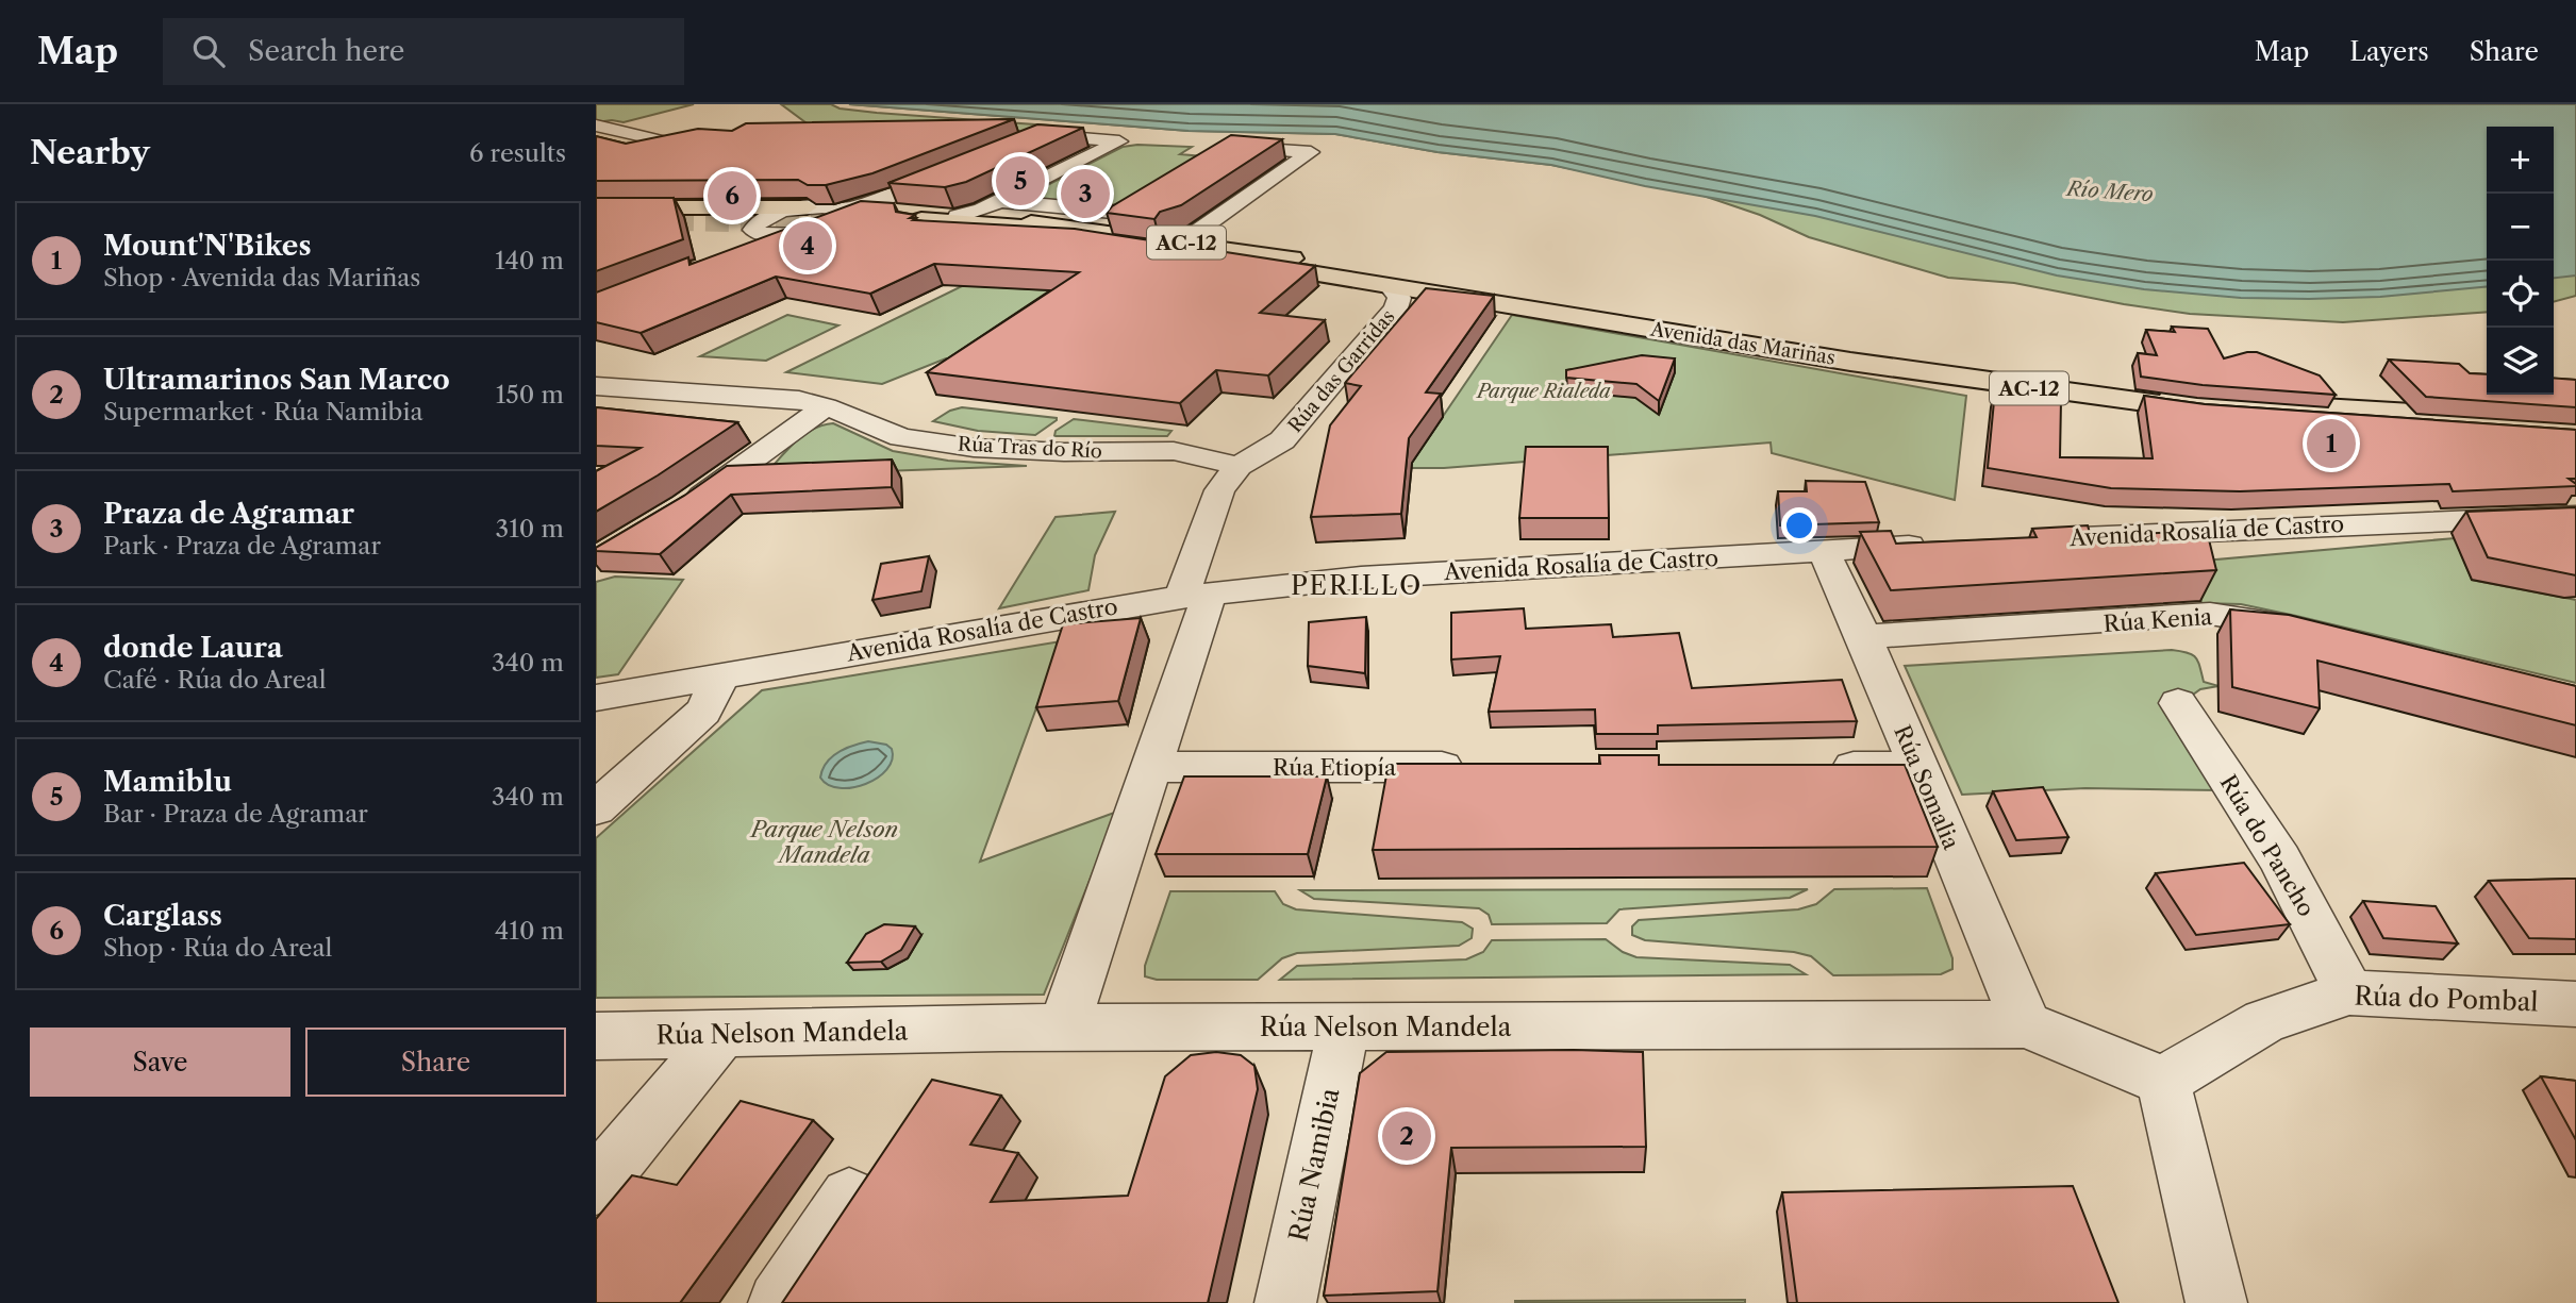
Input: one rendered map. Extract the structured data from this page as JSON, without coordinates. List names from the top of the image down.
{
  "streets": {
    "highway": ["AC-12", "Avenida das Mariñas"],
    "street": [
      "Rúa das Garridas",
      "Rúa Tras do Río",
      "Avenida Rosalía de Castro",
      "Rúa Kenia",
      "Rúa Etiopía",
      "Rúa Somalia",
      "Rúa do Pancho",
      "Rúa do Pombal",
      "Rúa Nelson Mandela",
      "Rúa Namibia"
    ]
  },
  "crossings": [
    ["AC-12", "Avenida das Mariñas"],
    ["AC-12", "Rúa das Garridas"],
    ["Rúa das Garridas", "Rúa Tras do Río"],
    ["Rúa das Garridas", "Avenida Rosalía de Castro"],
    ["Avenida Rosalía de Castro", "Rúa Somalia"],
    ["Rúa Kenia", "Rúa Somalia"],
    ["Rúa Somalia", "Rúa Nelson Mandela"],
    ["Rúa do Pancho", "Rúa do Pombal"],
    ["Rúa do Pombal", "Rúa Nelson Mandela"],
    ["Rúa Nelson Mandela", "Rúa Namibia"]
  ],
  "districts": ["PERILLO"],
  "water": ["Río Mero"],
  "parks": ["Parque Rialeda", "Parque Nelson Mandela"],
  "page": {
    "header": "Map",
    "search": "Search here",
    "nav": ["Map", "Layers", "Share"],
    "heading": ["Nearby", "6 results"],
    "map_buttons": ["+", "−"],
    "pins": [
      "5",
      "3",
      "6",
      "4",
      "1",
      "2"
    ],
    "list": [
      {
        "mark": "1",
        "name": "Mount'N'Bikes",
        "note": "Shop · Avenida das Mariñas",
        "value": "140 m"
      },
      {
        "mark": "2",
        "name": "Ultramarinos San Marco",
        "note": "Supermarket · Rúa Namibia",
        "value": "150 m"
      },
      {
        "mark": "3",
        "name": "Praza de Agramar",
        "note": "Park · Praza de Agramar",
        "value": "310 m"
      },
      {
        "mark": "4",
        "name": "donde Laura",
        "note": "Café · Rúa do Areal",
        "value": "340 m"
      },
      {
        "mark": "5",
        "name": "Mamiblu",
        "note": "Bar · Praza de Agramar",
        "value": "340 m"
      },
      {
        "mark": "6",
        "name": "Carglass",
        "note": "Shop · Rúa do Areal",
        "value": "410 m"
      }
    ],
    "buttons": ["Save", "Share"]
  }
}
